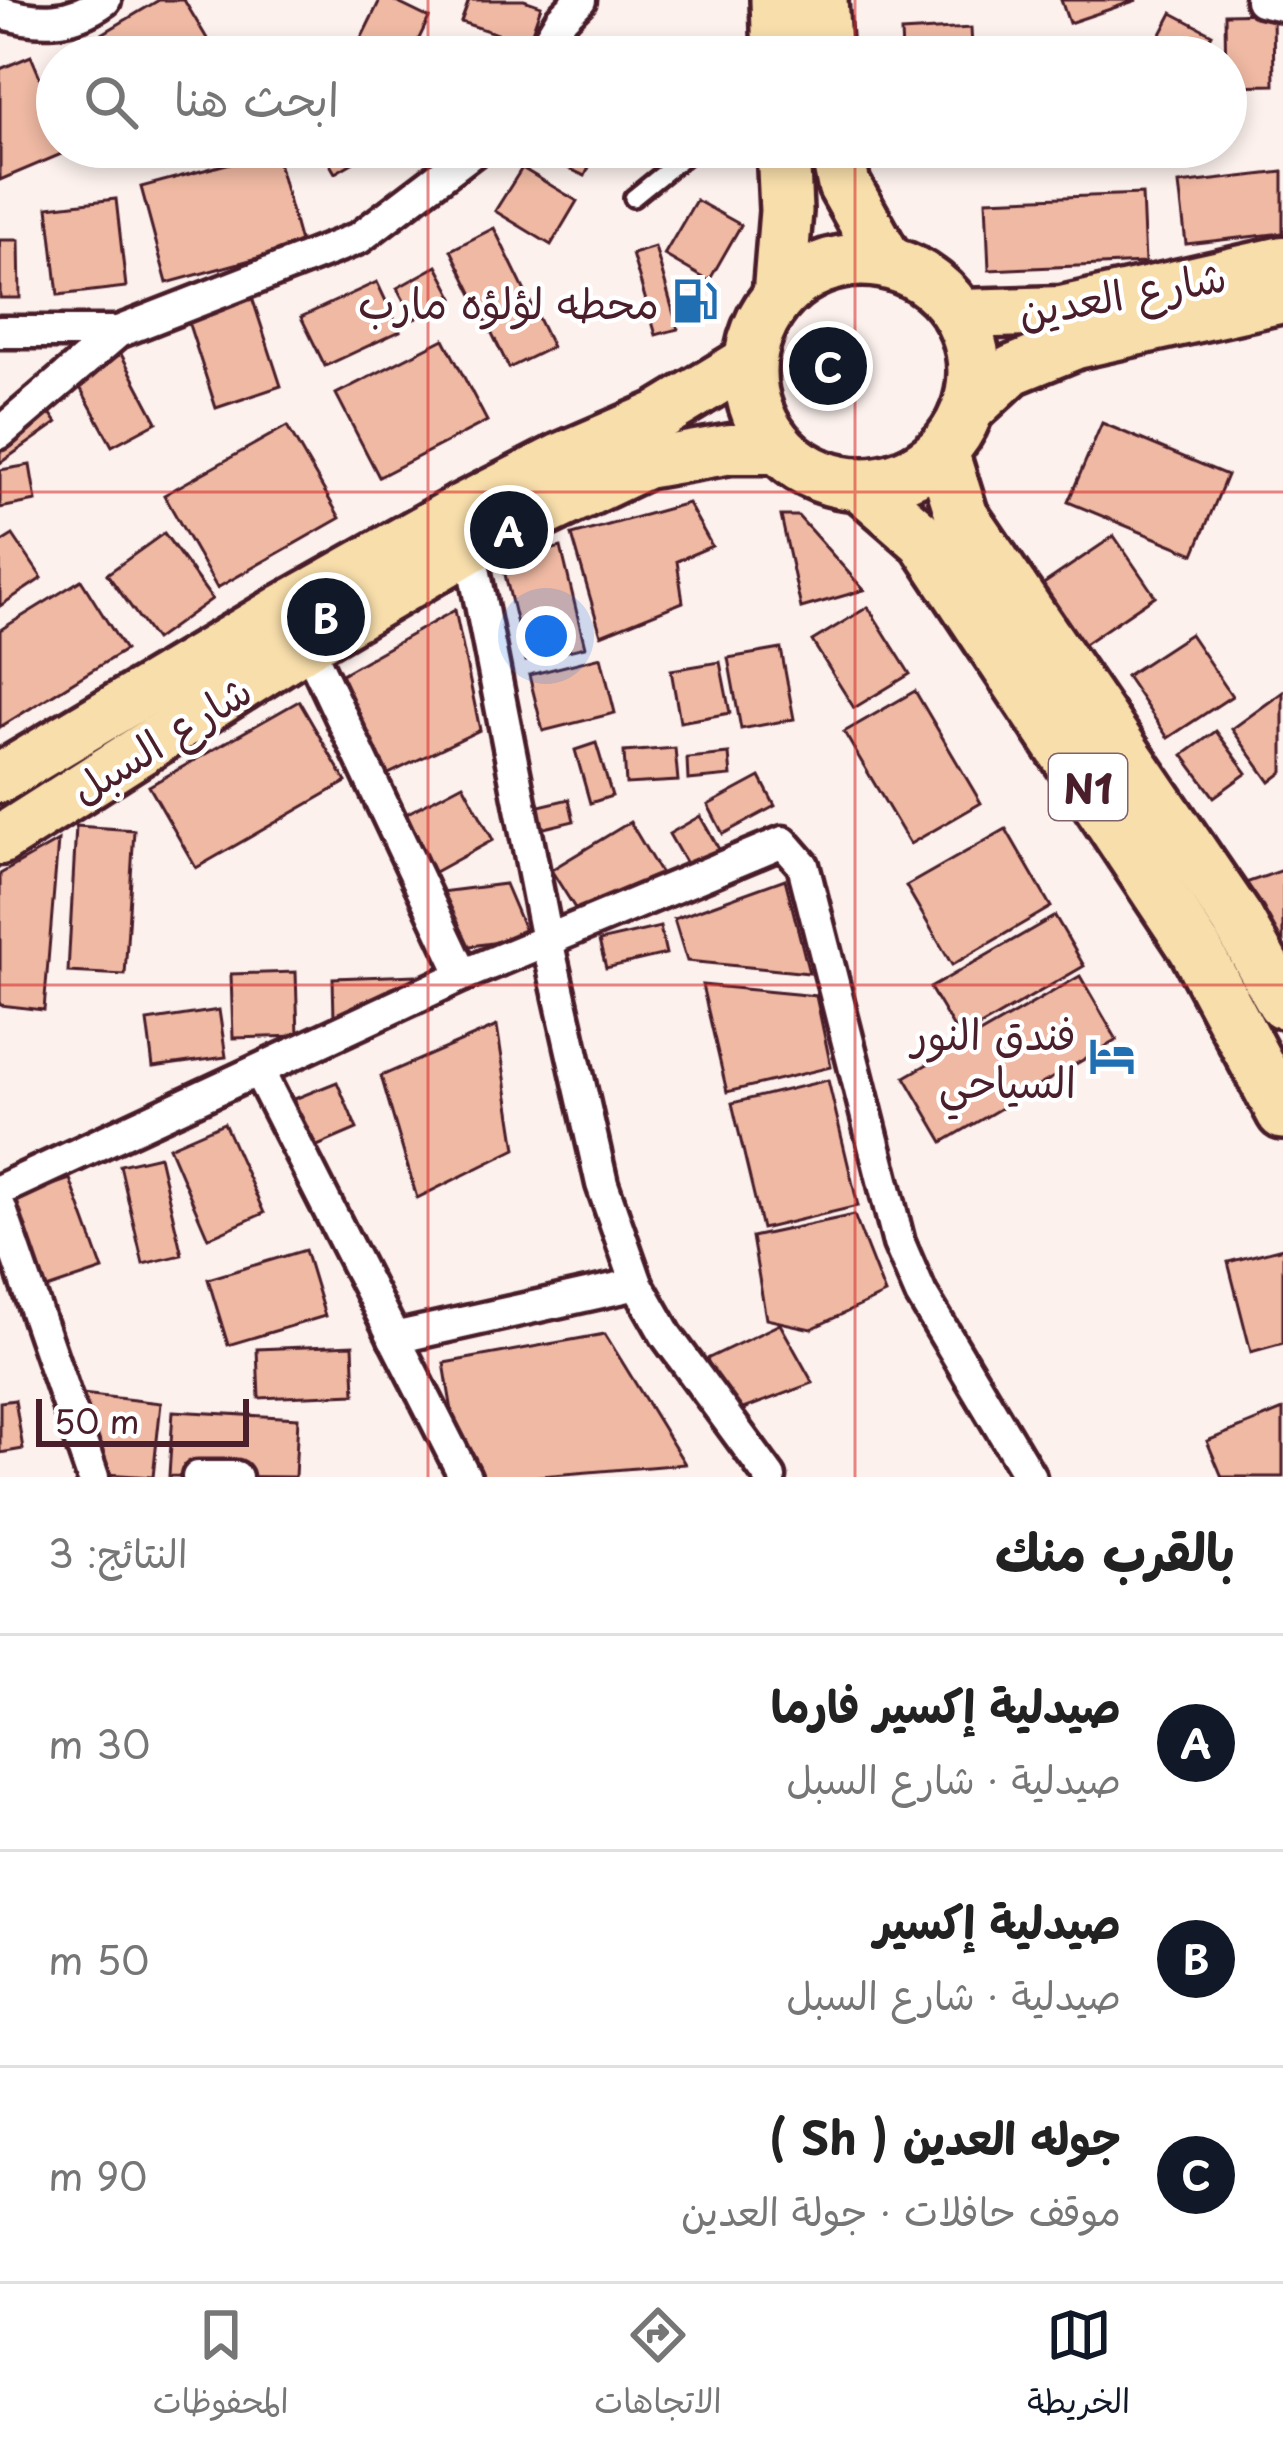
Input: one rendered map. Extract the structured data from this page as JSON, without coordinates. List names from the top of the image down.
{
  "streets": {
    "highway": ["N1"],
    "main road": ["شارع العدين", "شارع السبل"]
  },
  "crossings": [
    ["شارع العدين", "شارع السبل"],
    ["شارع العدين", "N1"],
    ["شارع السبل", "N1"]
  ],
  "places": {
    "fuel station": ["محطه لؤلؤه مارب"],
    "hotel": ["فندق النور السياحي"]
  },
  "scale_bar": "50 m",
  "page": {
    "search": "ابحث هنا",
    "pins": ["C", "A", "B"],
    "scale": "50 m",
    "heading": ["بالقرب منك", "النتائج: 3"],
    "list": [
      {
        "mark": "A",
        "name": "صيدلية إكسير فارما",
        "note": "صيدلية · شارع السبل",
        "value": "30 m"
      },
      {
        "mark": "B",
        "name": "صيدلية إكسير",
        "note": "صيدلية · شارع السبل",
        "value": "50 m"
      },
      {
        "mark": "C",
        "name": "جوله العدين ( Sh )",
        "note": "موقف حافلات · جولة العدين",
        "value": "90 m"
      }
    ],
    "nav": ["الخريطة", "الاتجاهات", "المحفوظات"]
  }
}
